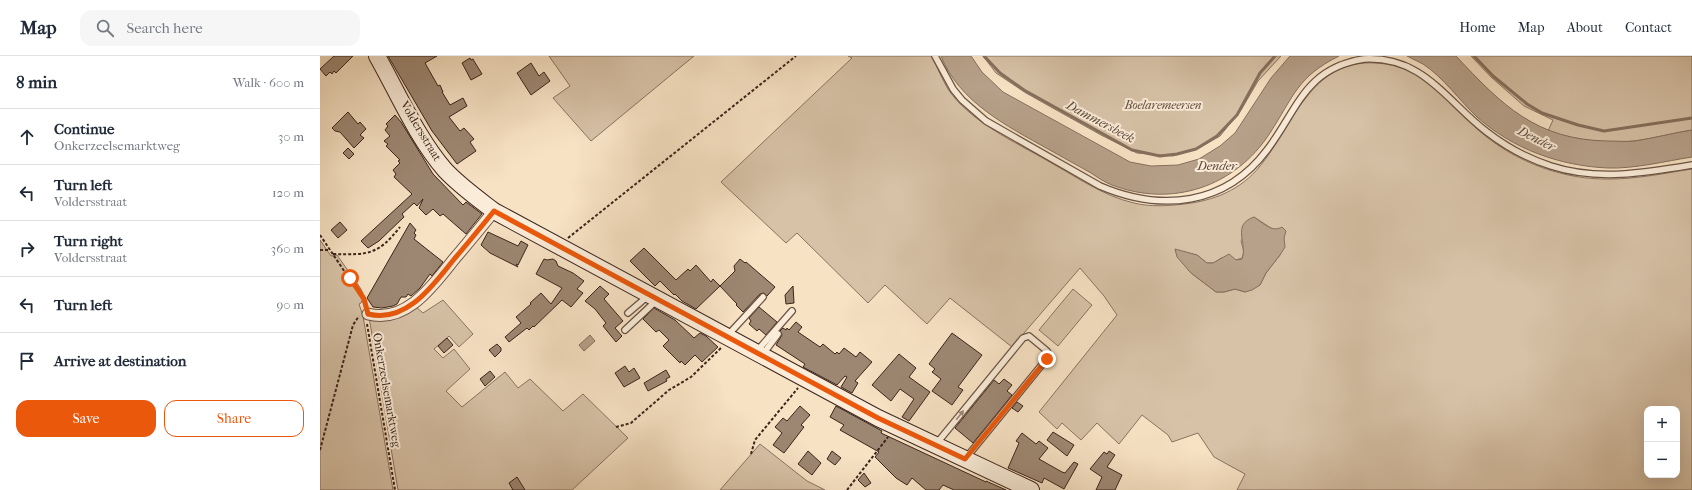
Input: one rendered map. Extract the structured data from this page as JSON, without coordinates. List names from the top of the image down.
{
  "streets": {
    "street": ["Voldersstraat"],
    "path": ["Onkerzeelsemarktweg"]
  },
  "water": ["Dammersbeek", "Dender"],
  "parks": ["Boelaremeersen"],
  "page": {
    "header": "Map",
    "search": "Search here",
    "nav": [
      "Home",
      "Map",
      "About",
      "Contact"
    ],
    "heading": ["8 min", "Walk · 600 m"],
    "list": [
      ["Continue", "Onkerzeelsemarktweg", "30 m"],
      ["Turn left", "Voldersstraat", "120 m"],
      ["Turn right", "Voldersstraat", "360 m"],
      ["Turn left", "90 m"],
      "Arrive at destination"
    ],
    "buttons": ["Save", "Share"],
    "map_buttons": ["+", "−"]
  }
}
